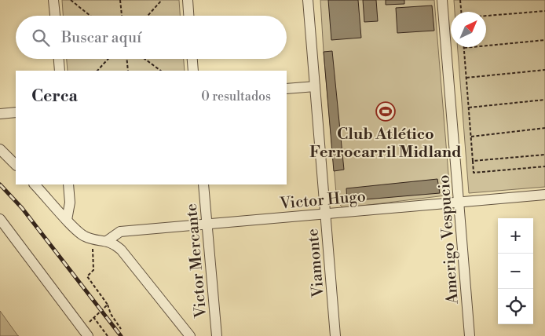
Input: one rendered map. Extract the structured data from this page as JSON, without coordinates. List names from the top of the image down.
{
  "streets": {
    "street": [
      "Victor Hugo",
      "Amerigo Vespucio",
      "Victor Mercante",
      "Viamonte"
    ]
  },
  "crossings": [
    ["Victor Hugo", "Amerigo Vespucio"],
    ["Victor Hugo", "Victor Mercante"],
    ["Victor Hugo", "Viamonte"]
  ],
  "places": {
    "sports": ["Club Atlético Ferrocarril Midland"]
  },
  "north": "top right",
  "page": {
    "search": "Buscar aquí",
    "heading": ["Cerca", "0 resultados"],
    "map_buttons": ["+", "−"]
  }
}
